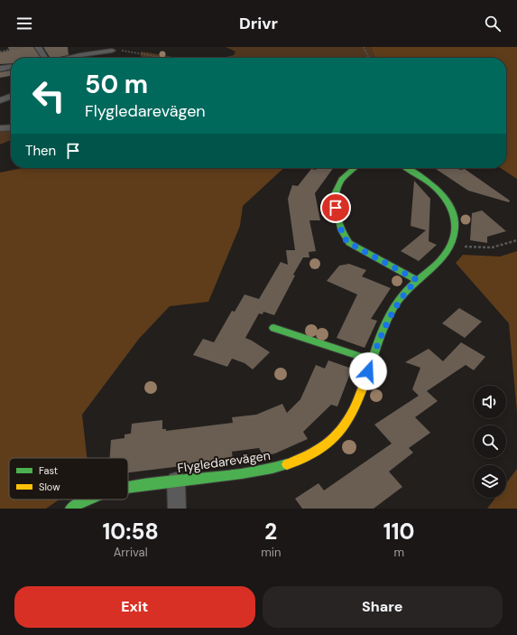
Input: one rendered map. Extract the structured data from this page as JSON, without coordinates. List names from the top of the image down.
{
  "streets": {
    "street": ["Flygledarevägen"]
  },
  "legend": ["Fast", "Slow"],
  "page": {
    "header": "Drivr",
    "turn": ["50 m", "Flygledarevägen"],
    "then": "Then",
    "eta": [
      "10:58",
      "Arrival",
      "2",
      "min",
      "110",
      "m"
    ],
    "buttons": ["Exit", "Share"]
  }
}
